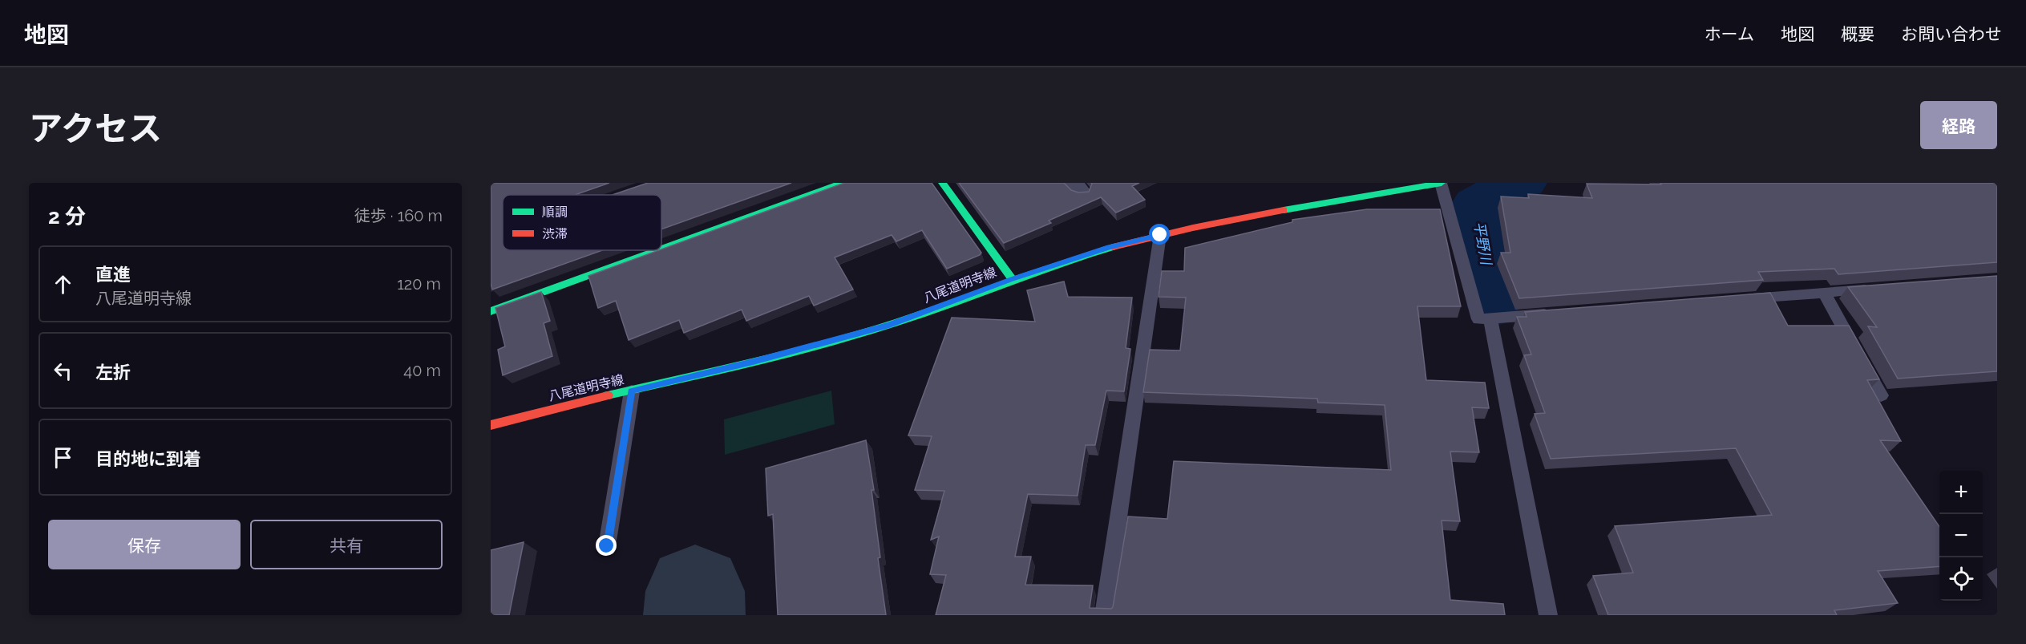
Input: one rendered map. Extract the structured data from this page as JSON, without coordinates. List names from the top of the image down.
{
  "streets": {
    "main road": ["八尾道明寺線"]
  },
  "water": ["平野川"],
  "legend": ["順調", "渋滞"],
  "page": {
    "header": "地図",
    "nav": [
      "ホーム",
      "地図",
      "概要",
      "お問い合わせ"
    ],
    "title": "アクセス",
    "buttons": [
      "経路",
      ["保存", "共有"]
    ],
    "heading": ["2 分", "徒歩 · 160 m"],
    "list": [
      ["直進", "八尾道明寺線", "120 m"],
      ["左折", "40 m"],
      "目的地に到着"
    ],
    "map_buttons": ["+", "−"]
  }
}
